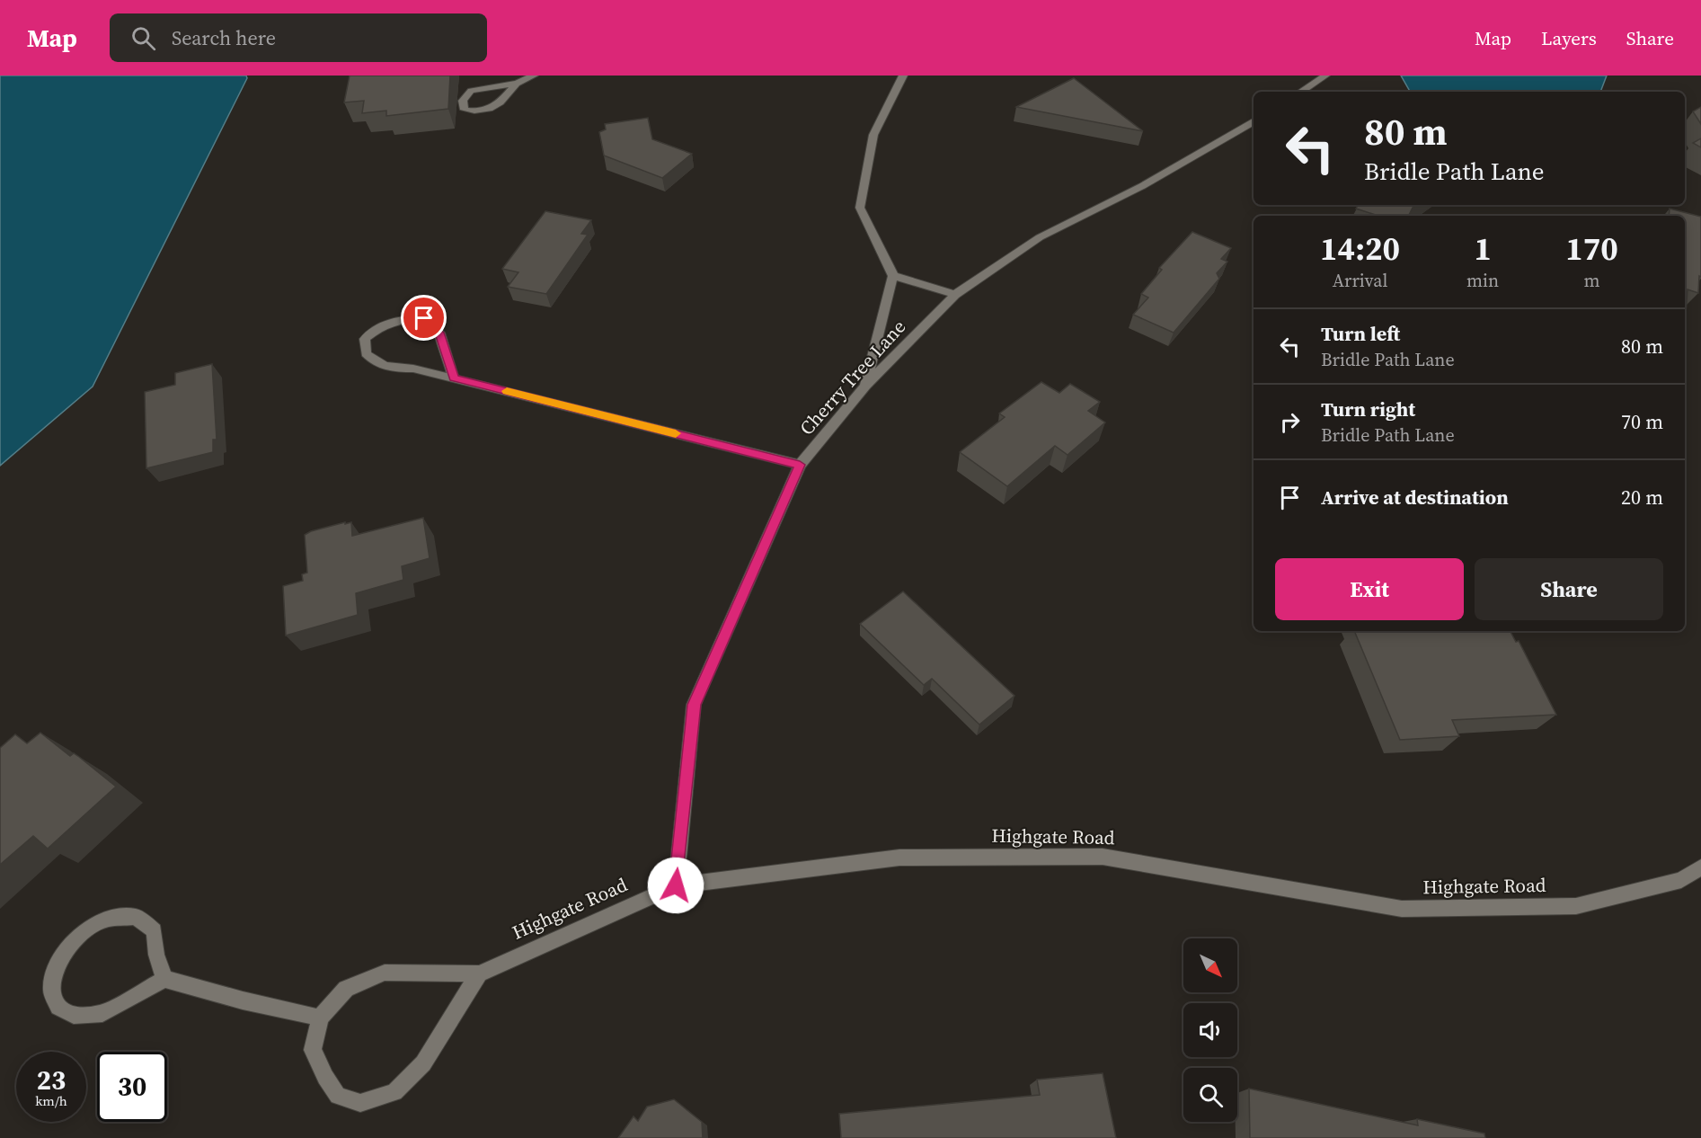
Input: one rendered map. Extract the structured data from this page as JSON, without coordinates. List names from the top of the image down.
{
  "streets": {
    "street": ["Cherry Tree Lane", "Highgate Road"]
  },
  "crossings": [
    ["Cherry Tree Lane", "Highgate Road"]
  ],
  "north": "bottom right",
  "page": {
    "header": "Map",
    "search": "Search here",
    "nav": ["Map", "Layers", "Share"],
    "turn": ["80 m", "Bridle Path Lane"],
    "eta": [
      "14:20",
      "Arrival",
      "1",
      "min",
      "170",
      "m"
    ],
    "list": [
      {
        "name": "Turn left",
        "note": "Bridle Path Lane",
        "value": "80 m"
      },
      {
        "name": "Turn right",
        "note": "Bridle Path Lane",
        "value": "70 m"
      },
      {
        "name": "Arrive at destination",
        "value": "20 m"
      }
    ],
    "buttons": ["Exit", "Share"],
    "speed": "23 km/h",
    "limit": "30"
  }
}
